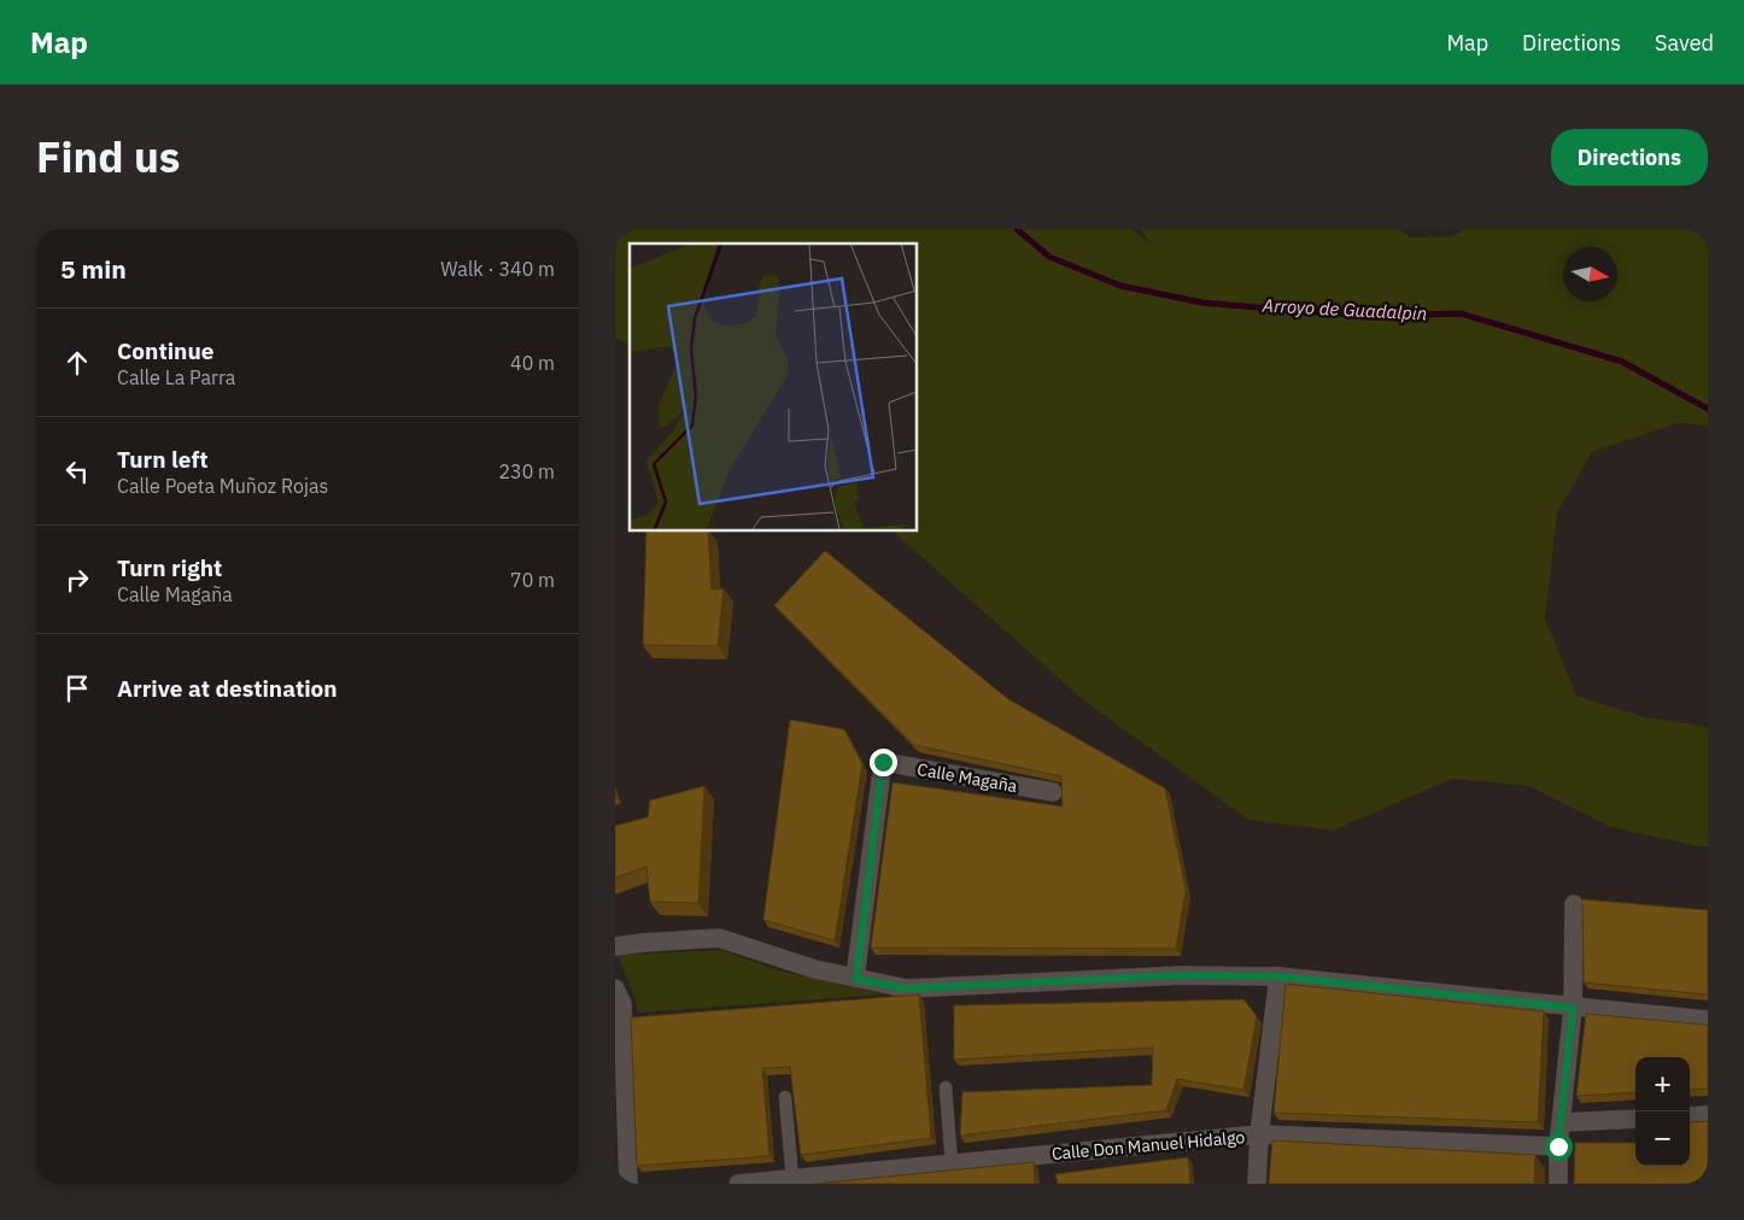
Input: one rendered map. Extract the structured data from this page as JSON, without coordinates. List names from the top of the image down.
{
  "streets": {
    "street": ["Calle Magaña", "Calle Don Manuel Hidalgo"]
  },
  "water": ["Arroyo de Guadalpin"],
  "north": "right",
  "page": {
    "header": "Map",
    "nav": ["Map", "Directions", "Saved"],
    "title": "Find us",
    "buttons": "Directions",
    "heading": ["5 min", "Walk · 340 m"],
    "list": [
      ["Continue", "Calle La Parra", "40 m"],
      ["Turn left", "Calle Poeta Muñoz Rojas", "230 m"],
      ["Turn right", "Calle Magaña", "70 m"],
      "Arrive at destination"
    ],
    "map_buttons": ["+", "−"]
  }
}
